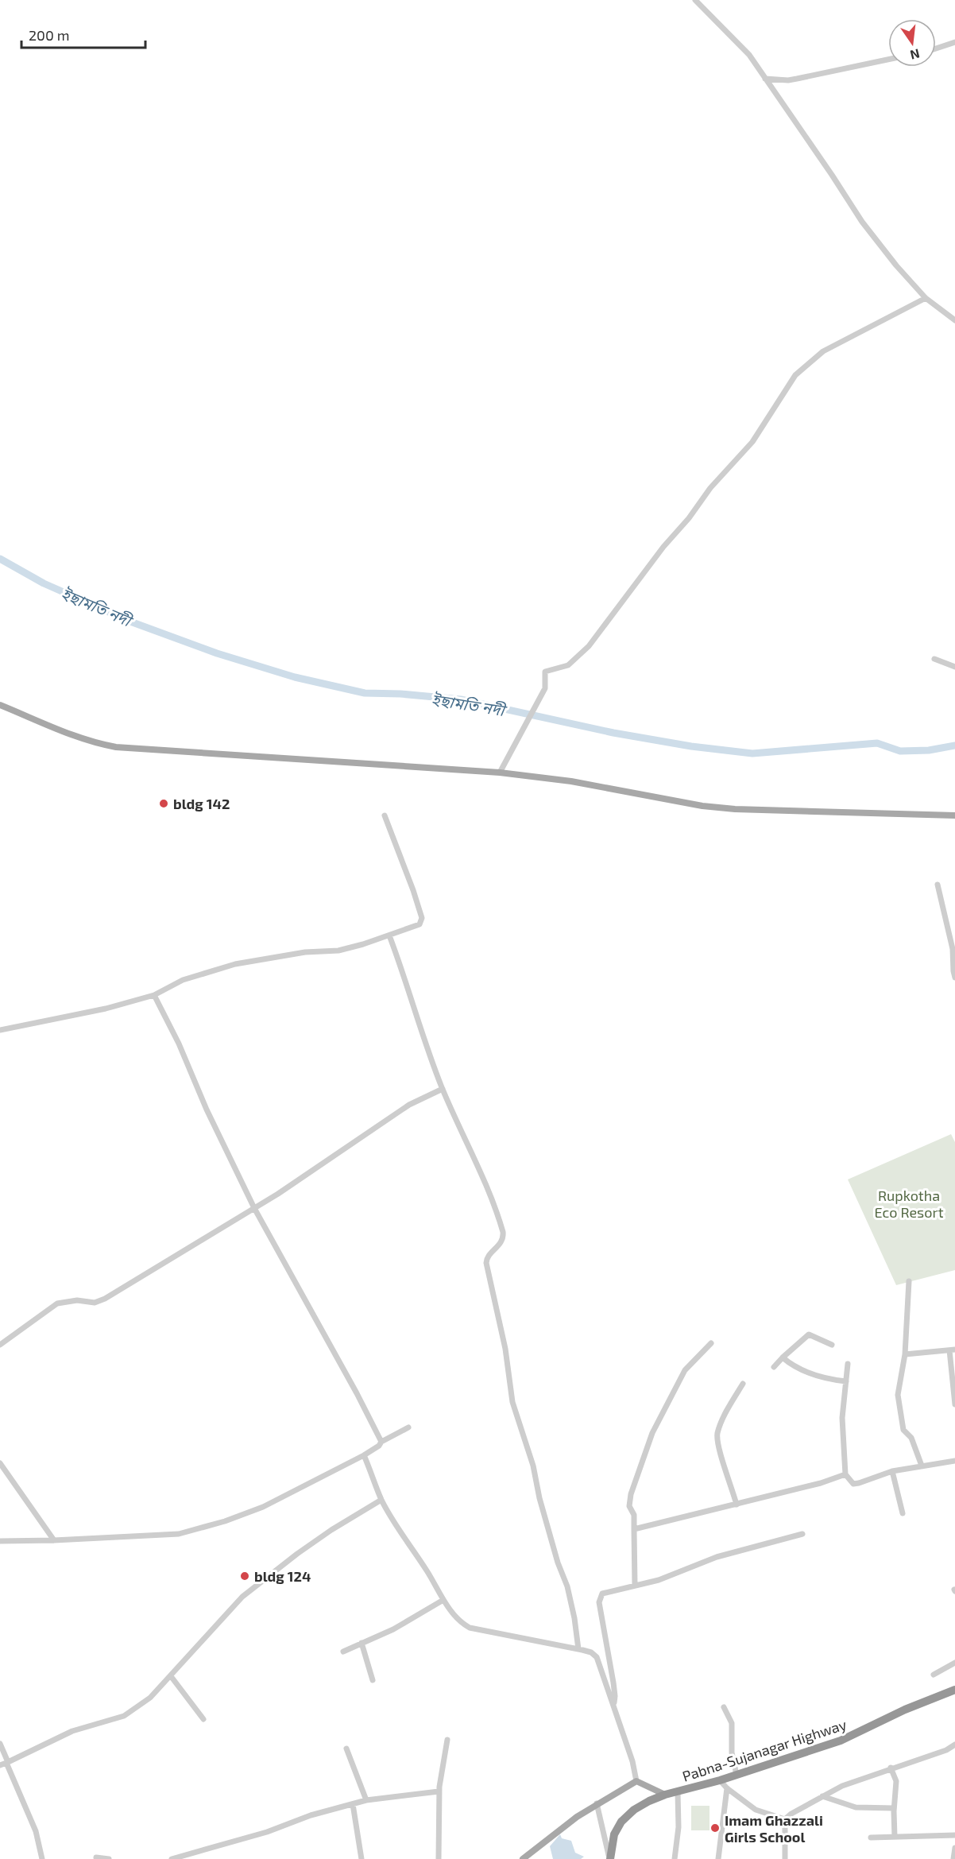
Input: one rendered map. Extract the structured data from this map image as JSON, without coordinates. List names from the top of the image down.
{
  "streets": {
    "highway": ["Pabna-Sujanagar Highway"]
  },
  "water": ["ইছামতি নদী"],
  "parks": ["Rupkotha Eco Resort"],
  "places": ["bldg 142", "bldg 124", "Imam Ghazzali Girls School"],
  "scale_bar": "200 m",
  "north": "bottom"
}
